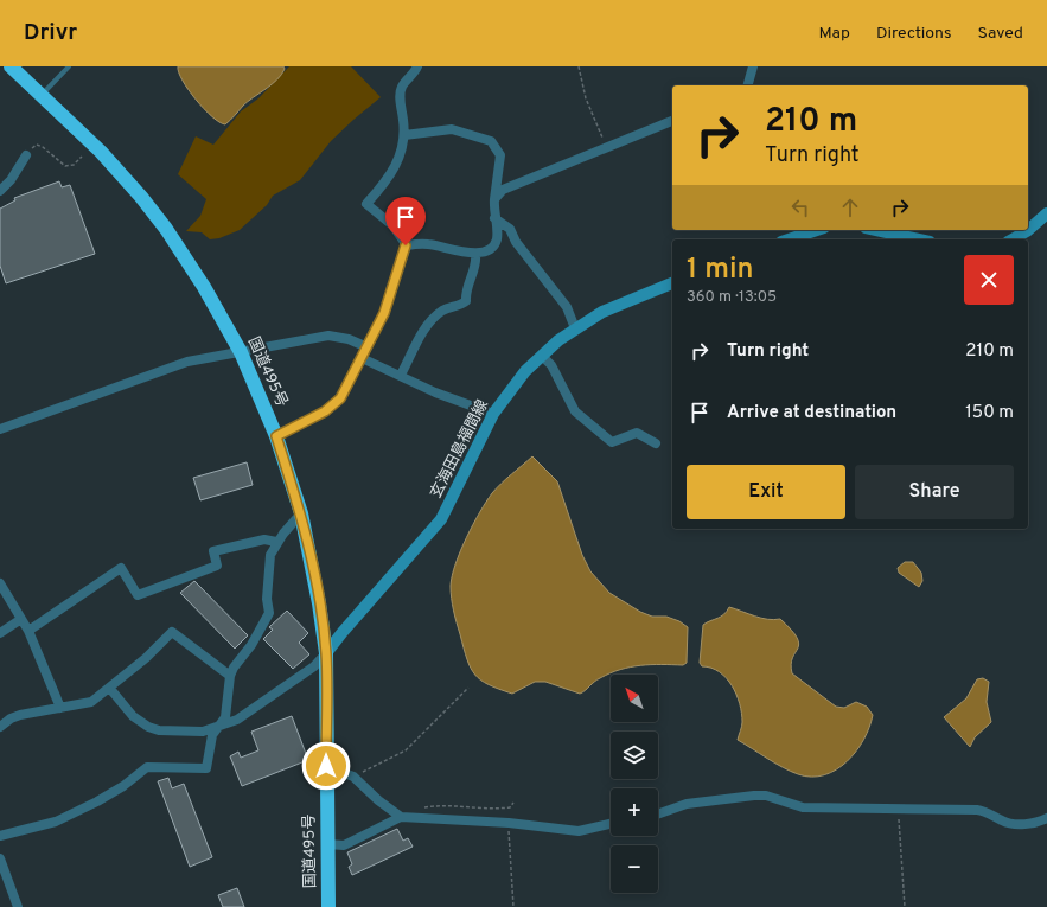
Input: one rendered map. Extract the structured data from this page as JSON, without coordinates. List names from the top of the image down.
{
  "streets": {
    "highway": ["国道495号"],
    "main road": ["玄海田島福間線"]
  },
  "crossings": [
    ["国道495号", "玄海田島福間線"]
  ],
  "north": "top left",
  "page": {
    "header": "Drivr",
    "nav": ["Map", "Directions", "Saved"],
    "turn": ["210 m", "Turn right"],
    "heading": ["1 min", "360 m · 13:05"],
    "list": [
      {
        "name": "Turn right",
        "value": "210 m"
      },
      {
        "name": "Arrive at destination",
        "value": "150 m"
      }
    ],
    "buttons": ["Exit", "Share"],
    "map_buttons": ["+", "−"]
  }
}
